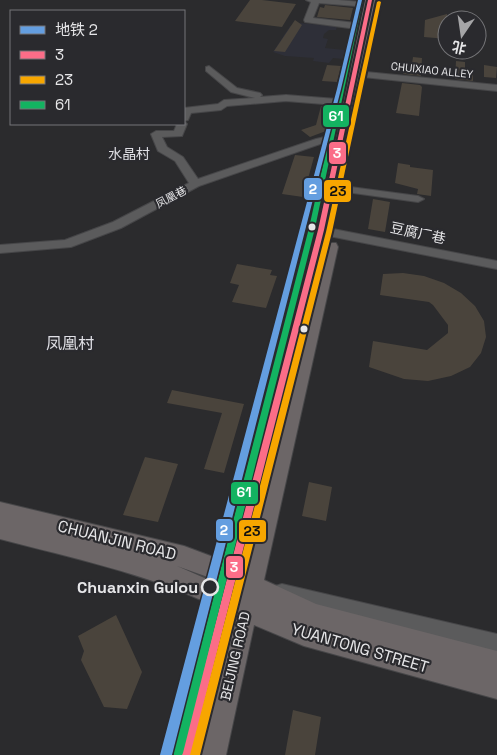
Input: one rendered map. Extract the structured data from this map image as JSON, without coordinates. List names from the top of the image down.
{
  "streets": {
    "main road": ["CHUANJIN ROAD", "YUANTONG STREET", "BEIJING ROAD"],
    "street": ["CHUIXIAO ALLEY", "凤凰巷", "豆腐厂巷"]
  },
  "crossings": [
    ["CHUIXIAO ALLEY", "BEIJING ROAD"],
    ["凤凰巷", "BEIJING ROAD"],
    ["豆腐厂巷", "BEIJING ROAD"],
    ["CHUANJIN ROAD", "YUANTONG STREET"],
    ["CHUANJIN ROAD", "BEIJING ROAD"],
    ["YUANTONG STREET", "BEIJING ROAD"]
  ],
  "districts": ["水晶村", "凤凰村"],
  "places": ["Chuanxin Gulou"],
  "lines": [
    "metro line 2",
    "transit line 3",
    "transit line 61",
    "transit line 23"
  ],
  "legend": [
    "地铁 2",
    "3",
    "23",
    "61"
  ],
  "north": "bottom"
}
